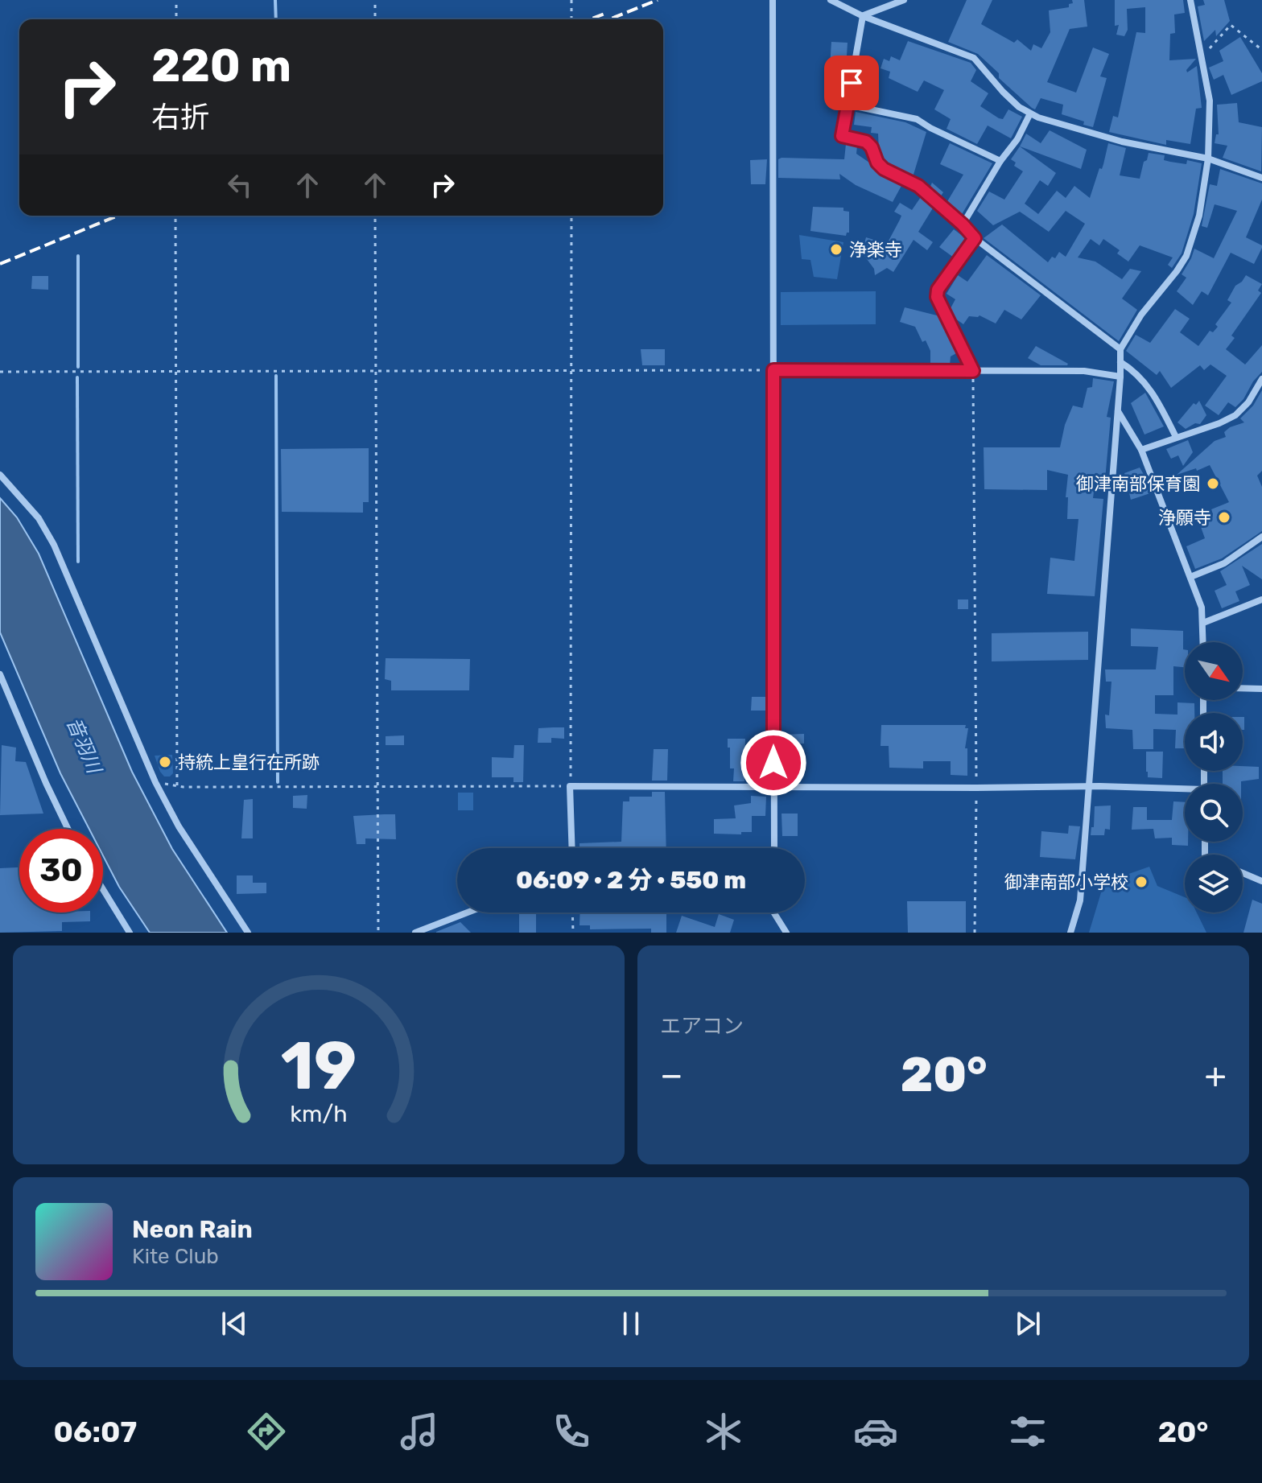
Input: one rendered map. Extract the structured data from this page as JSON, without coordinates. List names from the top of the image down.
{
  "water": ["音羽川"],
  "places": [
    "浄楽寺",
    "御津南部保育園",
    "浄願寺",
    "持統上皇行在所跡",
    "御津南部小学校"
  ],
  "north": "bottom right",
  "page": {
    "turn": ["220 m", "右折"],
    "limit": "30",
    "trip": "06:09 · 2 分 · 550 m",
    "tile": "エアコン",
    "heat": ["−", "20°", "+"],
    "song": ["Neon Rain", "Kite Club"],
    "tabs": ["06:07", "20°"],
    "gauge": ["19", "km/h"]
  }
}
